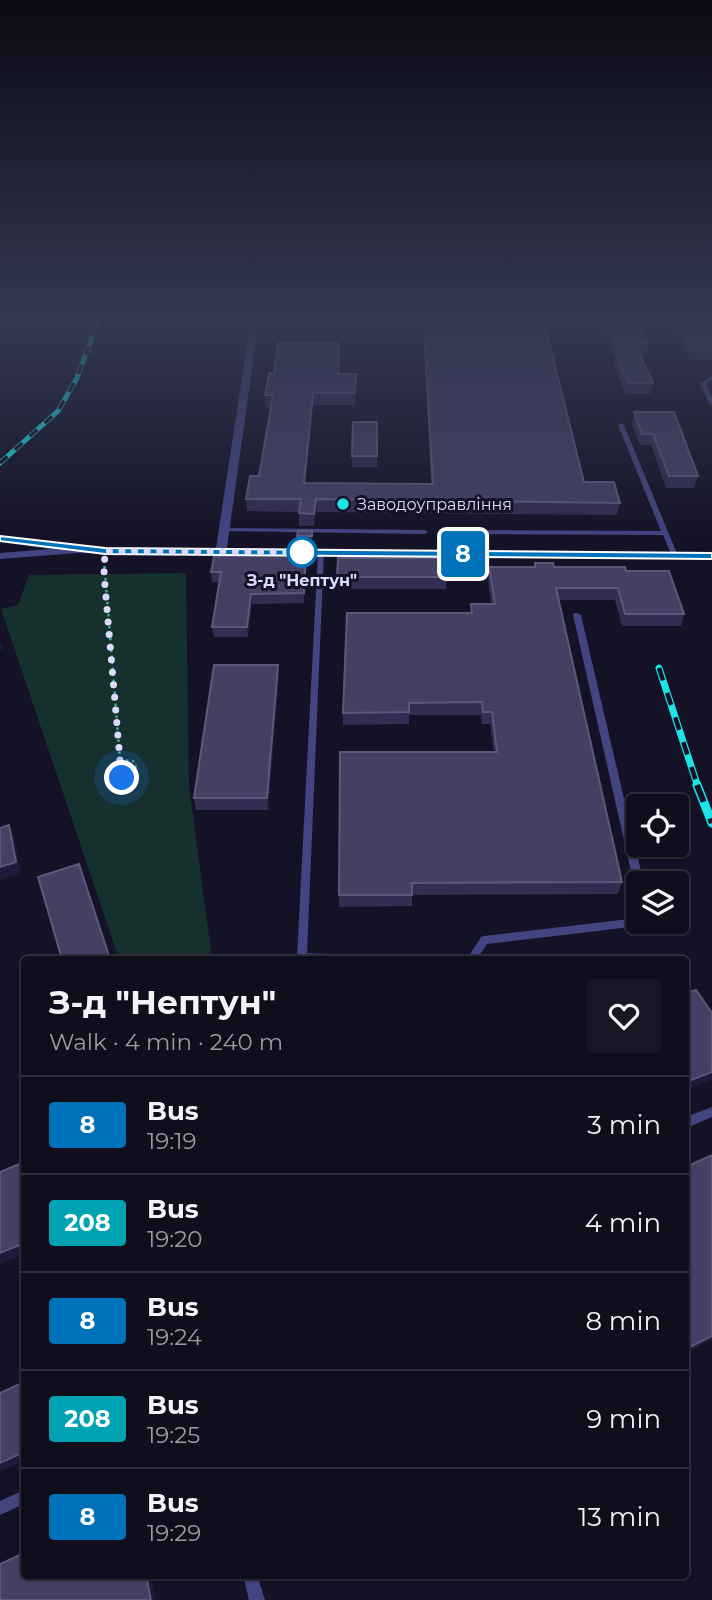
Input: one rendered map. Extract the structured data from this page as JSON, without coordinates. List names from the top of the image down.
{
  "places": ["Заводоуправління", "З-д \"Нептун\""],
  "lines": ["bus line 8"],
  "page": {
    "on_map": "8",
    "heading": ["З-д \"Нептун\"", "Walk · 4 min · 240 m"],
    "list": [
      {
        "mark": "8",
        "name": "Bus",
        "note": "19:19",
        "value": "3 min"
      },
      {
        "mark": "208",
        "name": "Bus",
        "note": "19:20",
        "value": "4 min"
      },
      {
        "mark": "8",
        "name": "Bus",
        "note": "19:24",
        "value": "8 min"
      },
      {
        "mark": "208",
        "name": "Bus",
        "note": "19:25",
        "value": "9 min"
      },
      {
        "mark": "8",
        "name": "Bus",
        "note": "19:29",
        "value": "13 min"
      }
    ]
  }
}
